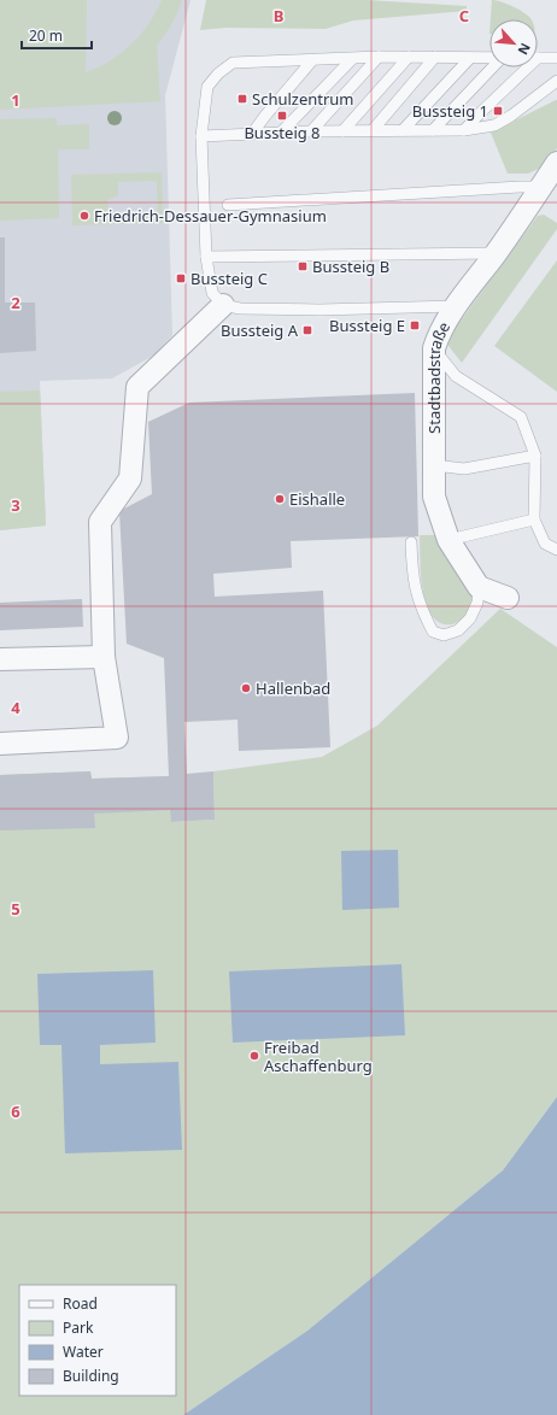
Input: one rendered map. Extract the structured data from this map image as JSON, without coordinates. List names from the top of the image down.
{
  "streets": {
    "street": ["Stadtbadstraße"]
  },
  "places": {
    "transit": [
      "Schulzentrum",
      "Bussteig 1",
      "Bussteig 8",
      "Bussteig B",
      "Bussteig C",
      "Bussteig E",
      "Bussteig A"
    ],
    "other": [
      "Friedrich-Dessauer-Gymnasium",
      "Eishalle",
      "Hallenbad",
      "Freibad Aschaffenburg"
    ]
  },
  "legend": [
    "Road",
    "Park",
    "Water",
    "Building"
  ],
  "scale_bar": "20 m",
  "north": "bottom right",
  "grid": {
    "columns": ["B", "C"],
    "rows": [
      "1",
      "2",
      "3",
      "4",
      "5",
      "6"
    ]
  }
}
